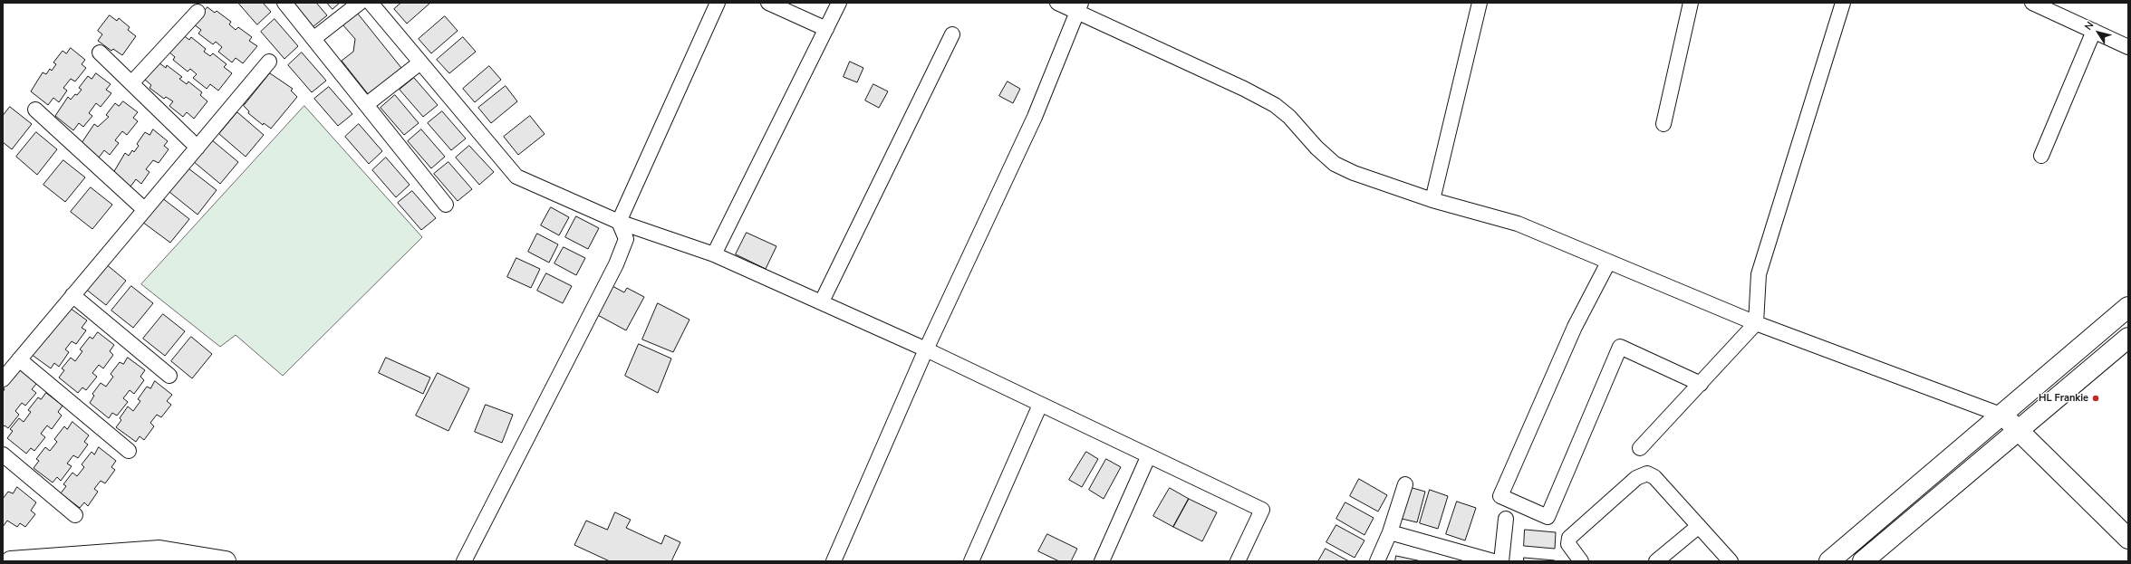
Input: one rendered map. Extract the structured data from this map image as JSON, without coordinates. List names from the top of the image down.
{
  "places": ["HL Frankie"],
  "north": "top left"
}
